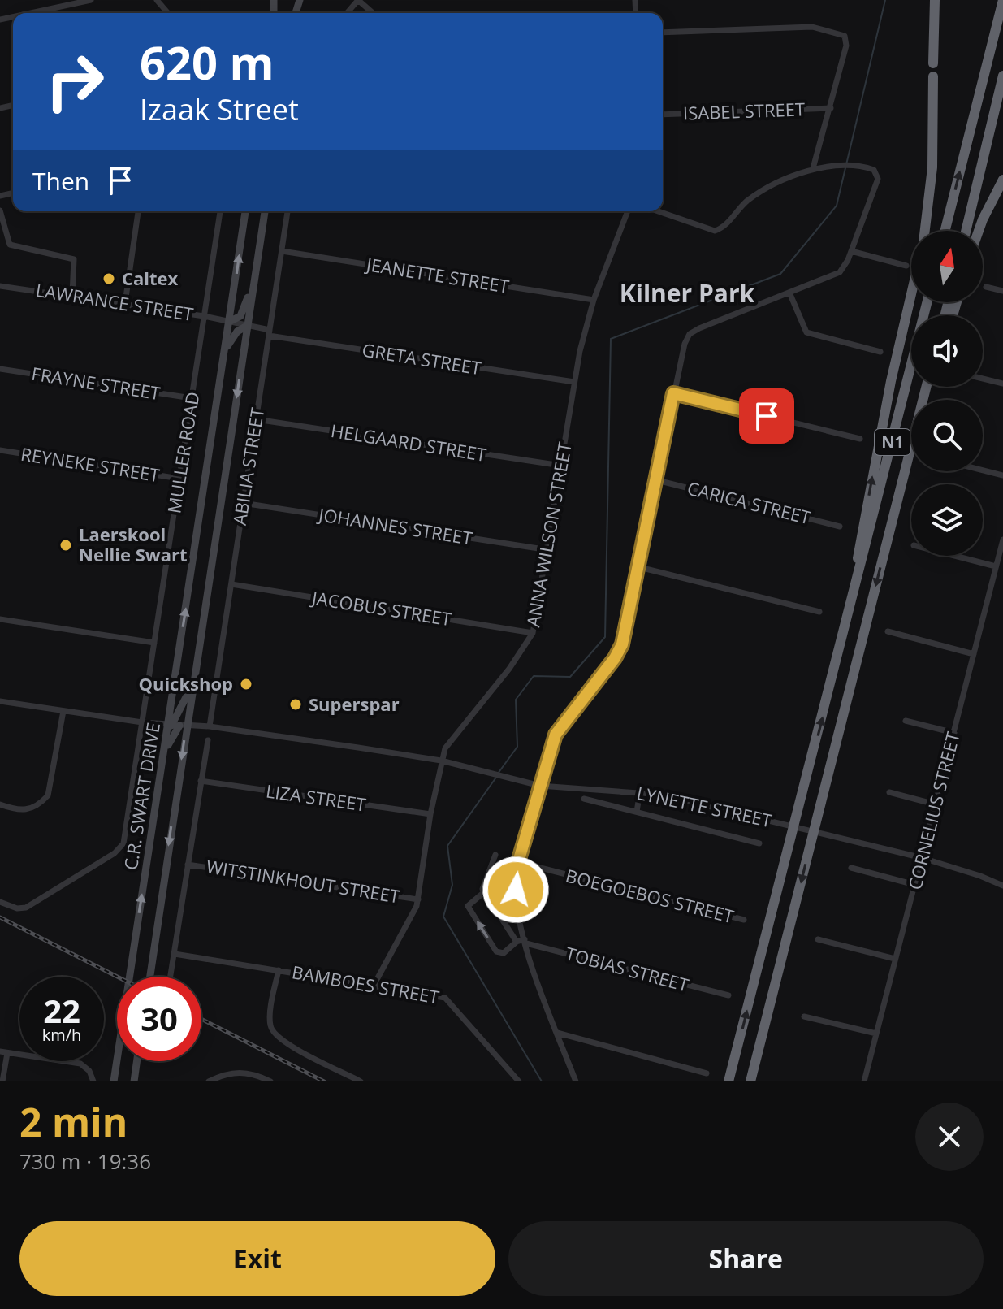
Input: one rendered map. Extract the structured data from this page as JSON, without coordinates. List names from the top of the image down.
{
  "streets": {
    "highway": ["N1"],
    "main road": ["C.R. SWART DRIVE"],
    "street": [
      "ISABEL STREET",
      "JEANETTE STREET",
      "LAWRANCE STREET",
      "GRETA STREET",
      "FRAYNE STREET",
      "HELGAARD STREET",
      "MULLER ROAD",
      "REYNEKE STREET",
      "ABILIA STREET",
      "CARICA STREET",
      "JOHANNES STREET",
      "ANNA WILSON STREET",
      "JACOBUS STREET",
      "LIZA STREET",
      "LYNETTE STREET",
      "CORNELIUS STREET",
      "WITSTINKHOUT STREET",
      "BOEGOEBOS STREET",
      "TOBIAS STREET",
      "BAMBOES STREET"
    ]
  },
  "crossings": [
    ["JEANETTE STREET", "ABILIA STREET"],
    ["JEANETTE STREET", "ANNA WILSON STREET"],
    ["LAWRANCE STREET", "GRETA STREET"],
    ["LAWRANCE STREET", "MULLER ROAD"],
    ["LAWRANCE STREET", "C.R. SWART DRIVE"],
    ["GRETA STREET", "ABILIA STREET"],
    ["GRETA STREET", "ANNA WILSON STREET"],
    ["GRETA STREET", "C.R. SWART DRIVE"],
    ["FRAYNE STREET", "MULLER ROAD"],
    ["HELGAARD STREET", "ABILIA STREET"],
    ["HELGAARD STREET", "ANNA WILSON STREET"],
    ["MULLER ROAD", "REYNEKE STREET"],
    ["MULLER ROAD", "LYNETTE STREET"],
    ["ABILIA STREET", "JOHANNES STREET"],
    ["ABILIA STREET", "JACOBUS STREET"],
    ["ABILIA STREET", "LYNETTE STREET"],
    ["JOHANNES STREET", "ANNA WILSON STREET"],
    ["ANNA WILSON STREET", "JACOBUS STREET"],
    ["ANNA WILSON STREET", "LIZA STREET"],
    ["ANNA WILSON STREET", "LYNETTE STREET"],
    ["ANNA WILSON STREET", "WITSTINKHOUT STREET"],
    ["ANNA WILSON STREET", "BAMBOES STREET"],
    ["C.R. SWART DRIVE", "LYNETTE STREET"],
    ["LYNETTE STREET", "CORNELIUS STREET"]
  ],
  "districts": ["Kilner Park"],
  "places": [
    "Caltex",
    "Laerskool Nellie Swart",
    "Quickshop",
    "Superspar"
  ],
  "north": "top",
  "page": {
    "turn": ["620 m", "Izaak Street"],
    "then": "Then",
    "speed": "22 km/h",
    "limit": "30",
    "heading": ["2 min", "730 m · 19:36"],
    "buttons": ["Exit", "Share"]
  }
}
